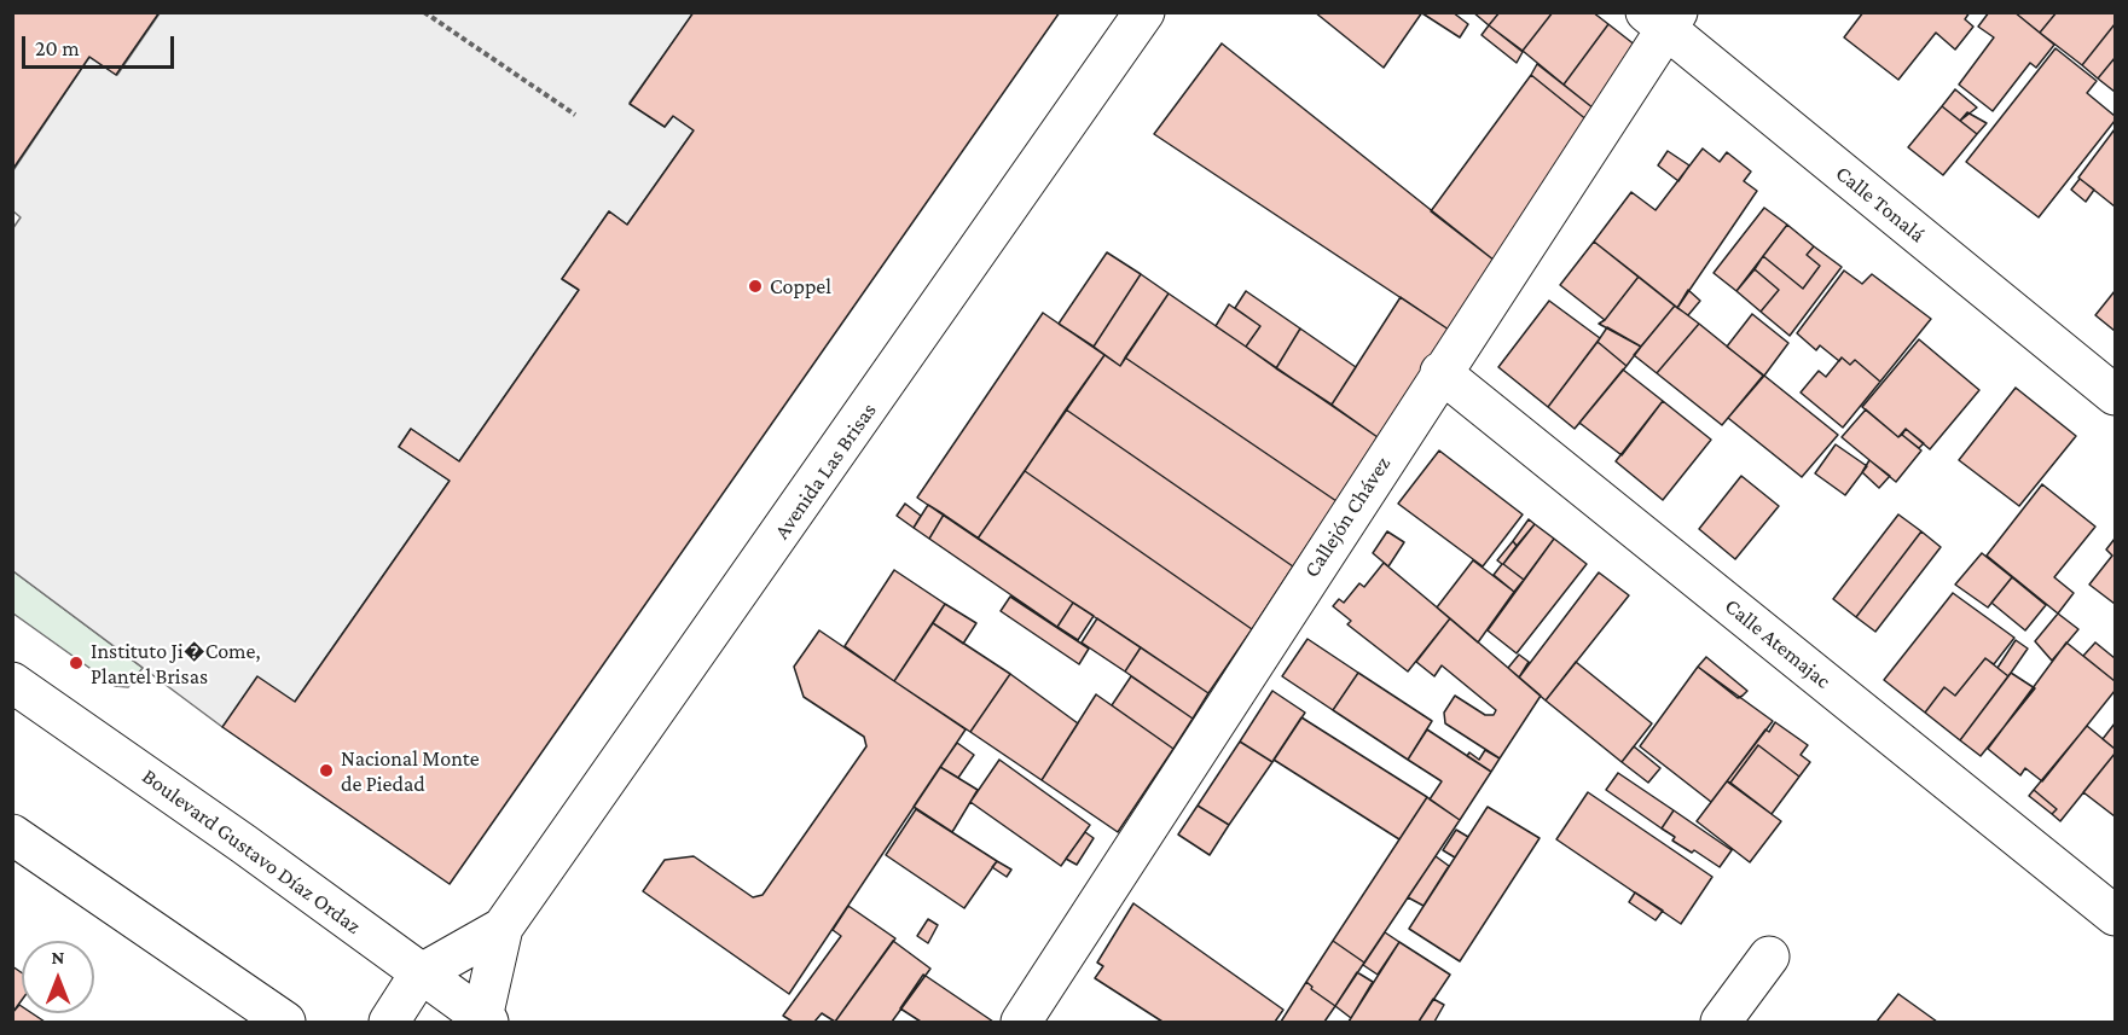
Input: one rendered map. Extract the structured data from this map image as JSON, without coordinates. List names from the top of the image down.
{
  "streets": {
    "street": [
      "Calle Tonalá",
      "Avenida Las Brisas",
      "Callejón Chávez",
      "Calle Atemajac",
      "Boulevard Gustavo Díaz Ordaz"
    ]
  },
  "crossings": [
    ["Calle Tonalá", "Callejón Chávez"],
    ["Avenida Las Brisas", "Boulevard Gustavo Díaz Ordaz"],
    ["Callejón Chávez", "Calle Atemajac"]
  ],
  "places": ["Coppel", "Instituto Ji�Come, Plantel Brisas", "Nacional Monte de Piedad"],
  "scale_bar": "20 m",
  "north": "top"
}
